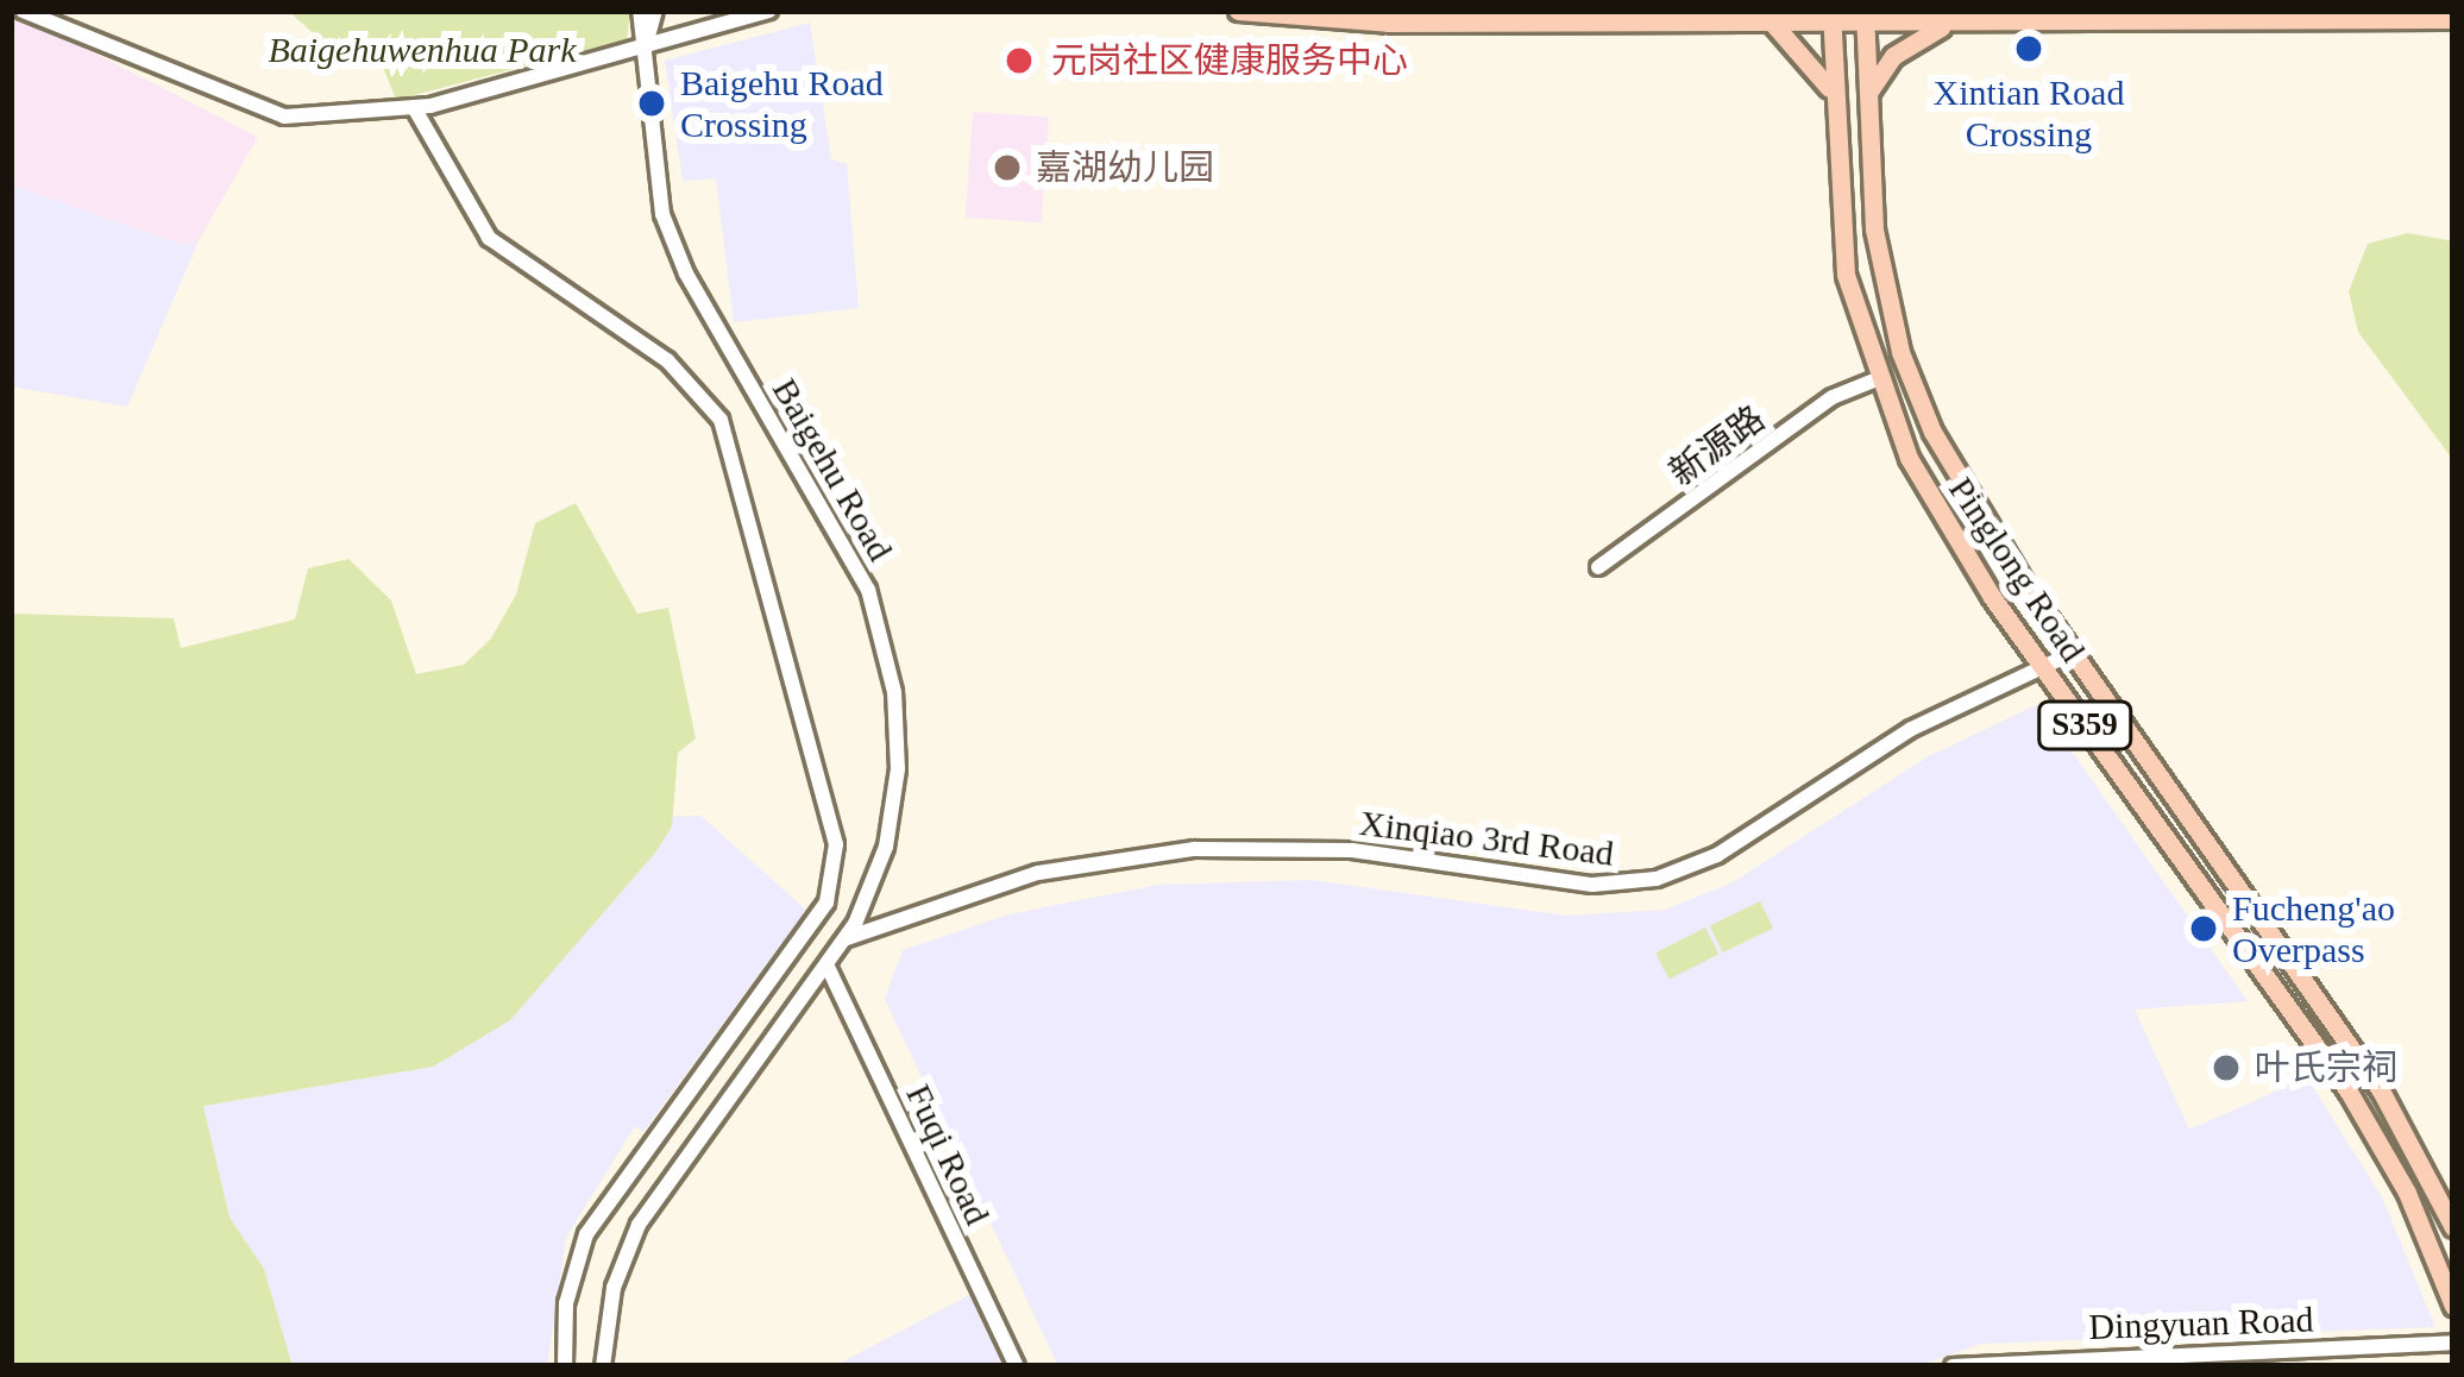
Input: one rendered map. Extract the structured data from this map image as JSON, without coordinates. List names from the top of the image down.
{
  "streets": {
    "main road": ["Pinglong Road", "S359"],
    "street": [
      "新源路",
      "Baigehu Road",
      "Xinqiao 3rd Road",
      "Fuqi Road",
      "Dingyuan Road"
    ]
  },
  "crossings": [
    ["新源路", "Pinglong Road"],
    ["Baigehu Road", "Xinqiao 3rd Road"],
    ["Baigehu Road", "Fuqi Road"],
    ["Pinglong Road", "Xinqiao 3rd Road"]
  ],
  "parks": ["Baigehuwenhua Park"],
  "places": [
    "Xintian Road Crossing",
    "元岗社区健康服务中心",
    "Baigehu Road Crossing",
    "嘉湖幼儿园",
    "Fucheng'ao Overpass",
    "叶氏宗祠"
  ]
}
